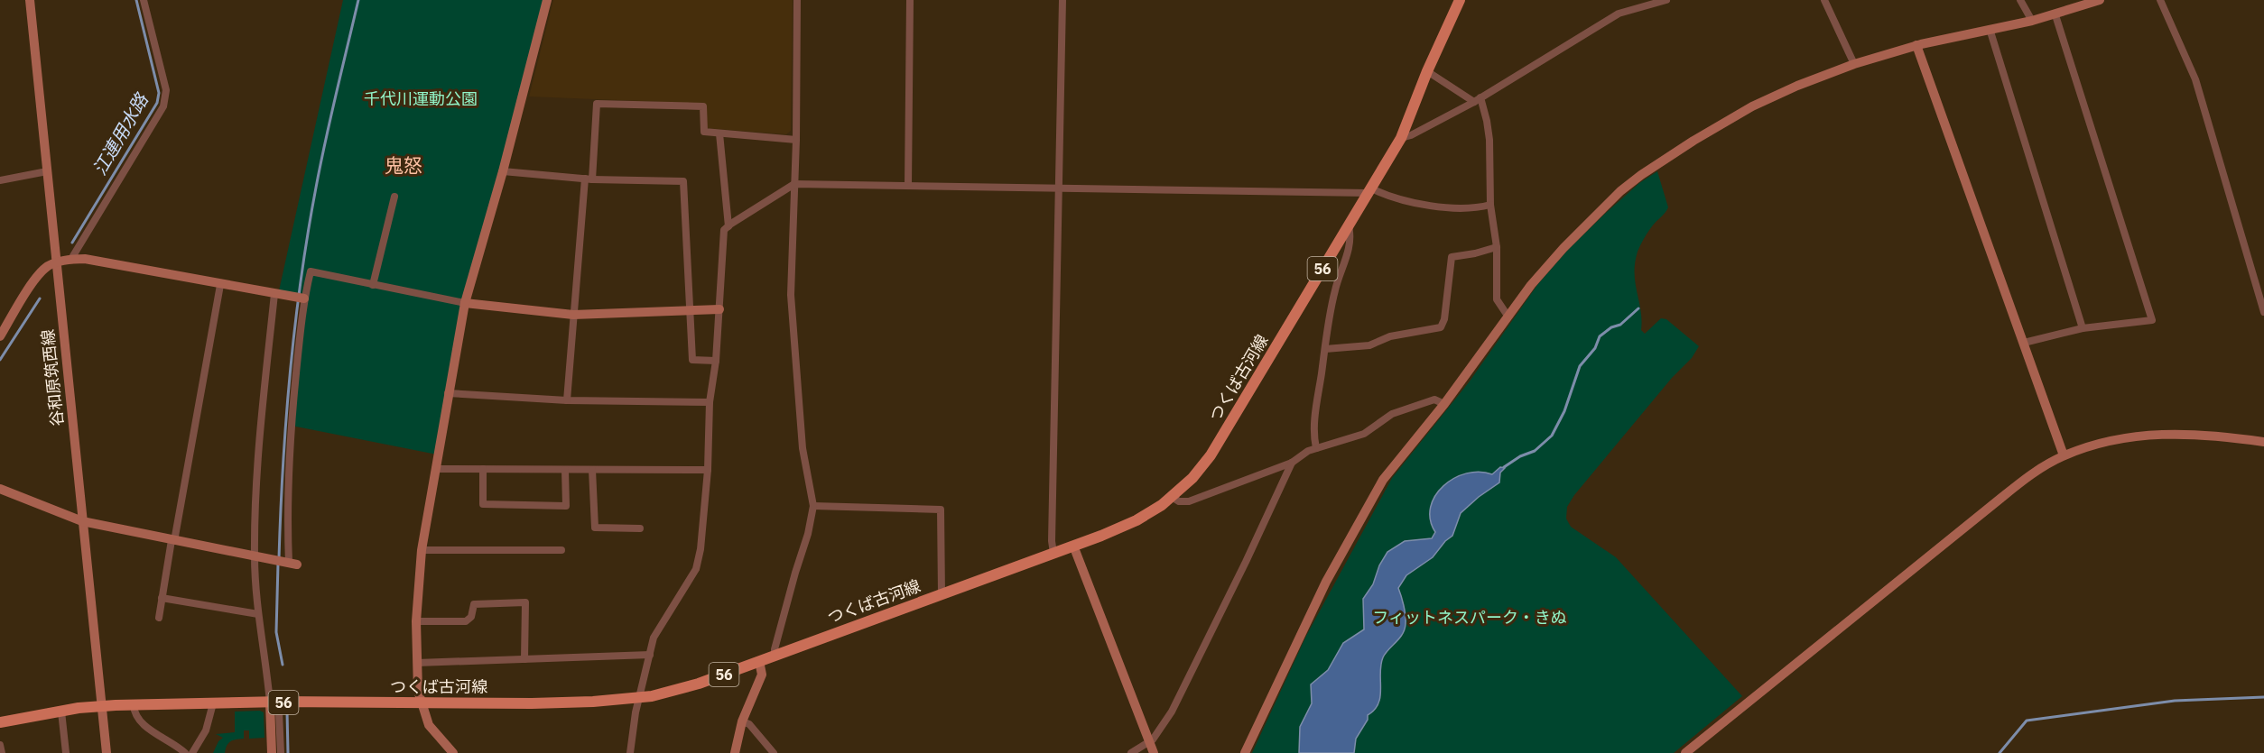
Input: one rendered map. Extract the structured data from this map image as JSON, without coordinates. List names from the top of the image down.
{
  "streets": {
    "main road": ["56", "つくば古河線"],
    "street": ["谷和原筑西線"]
  },
  "crossings": [
    ["谷和原筑西線", "つくば古河線"]
  ],
  "districts": ["鬼怒"],
  "water": ["江連用水路"],
  "parks": ["千代川運動公園", "フィットネスパーク・きぬ"]
}
